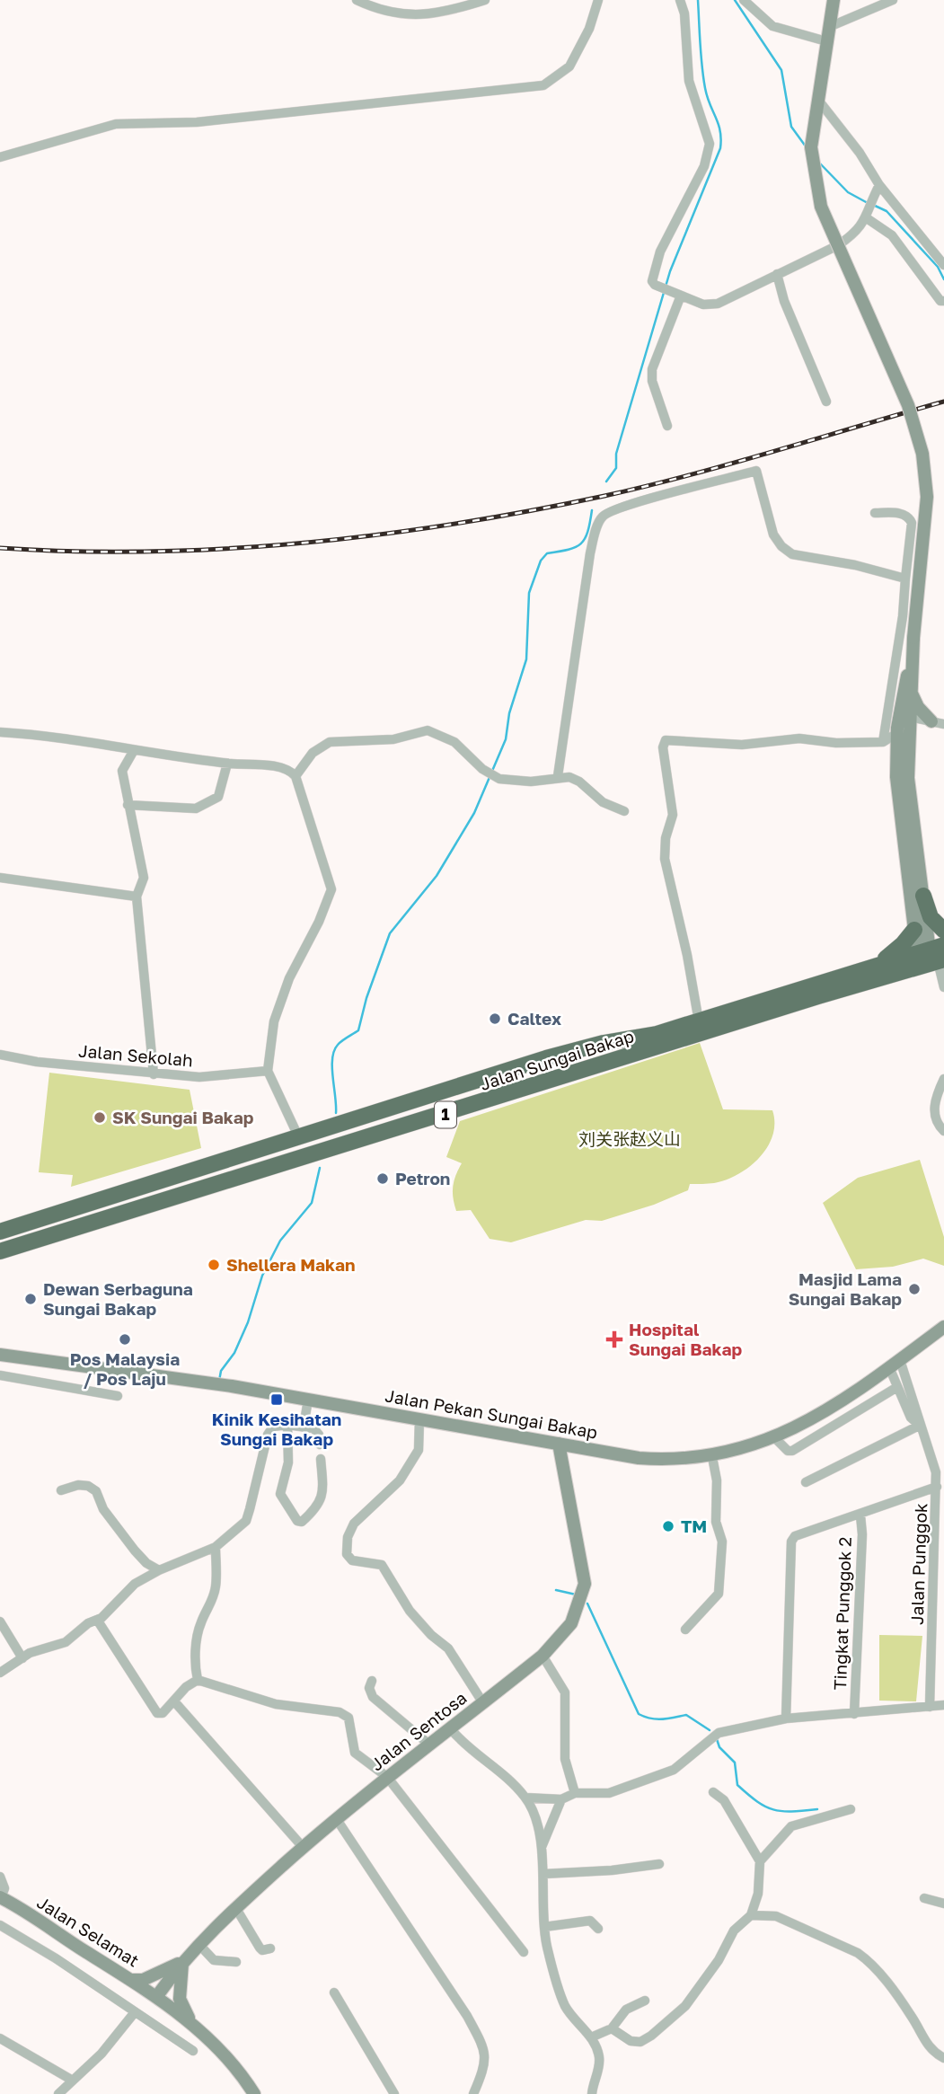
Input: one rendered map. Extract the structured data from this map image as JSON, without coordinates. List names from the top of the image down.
{
  "streets": {
    "highway": ["Jalan Sungai Bakap", "1"],
    "street": [
      "Jalan Sekolah",
      "Jalan Pekan Sungai Bakap",
      "Jalan Punggok",
      "Tingkat Punggok 2",
      "Jalan Sentosa",
      "Jalan Selamat"
    ]
  },
  "crossings": [
    ["Jalan Pekan Sungai Bakap", "Jalan Punggok"],
    ["Jalan Pekan Sungai Bakap", "Jalan Sentosa"],
    ["Jalan Sentosa", "Jalan Selamat"]
  ],
  "parks": ["刘关张赵义山"],
  "places": {
    "other": [
      "Caltex",
      "SK Sungai Bakap",
      "Petron",
      "Shellera Makan",
      "Masjid Lama Sungai Bakap",
      "Dewan Serbaguna Sungai Bakap",
      "Pos Malaysia / Pos Laju",
      "TM"
    ],
    "health": ["Hospital Sungai Bakap"],
    "transit": ["Kinik Kesihatan Sungai Bakap"]
  }
}
